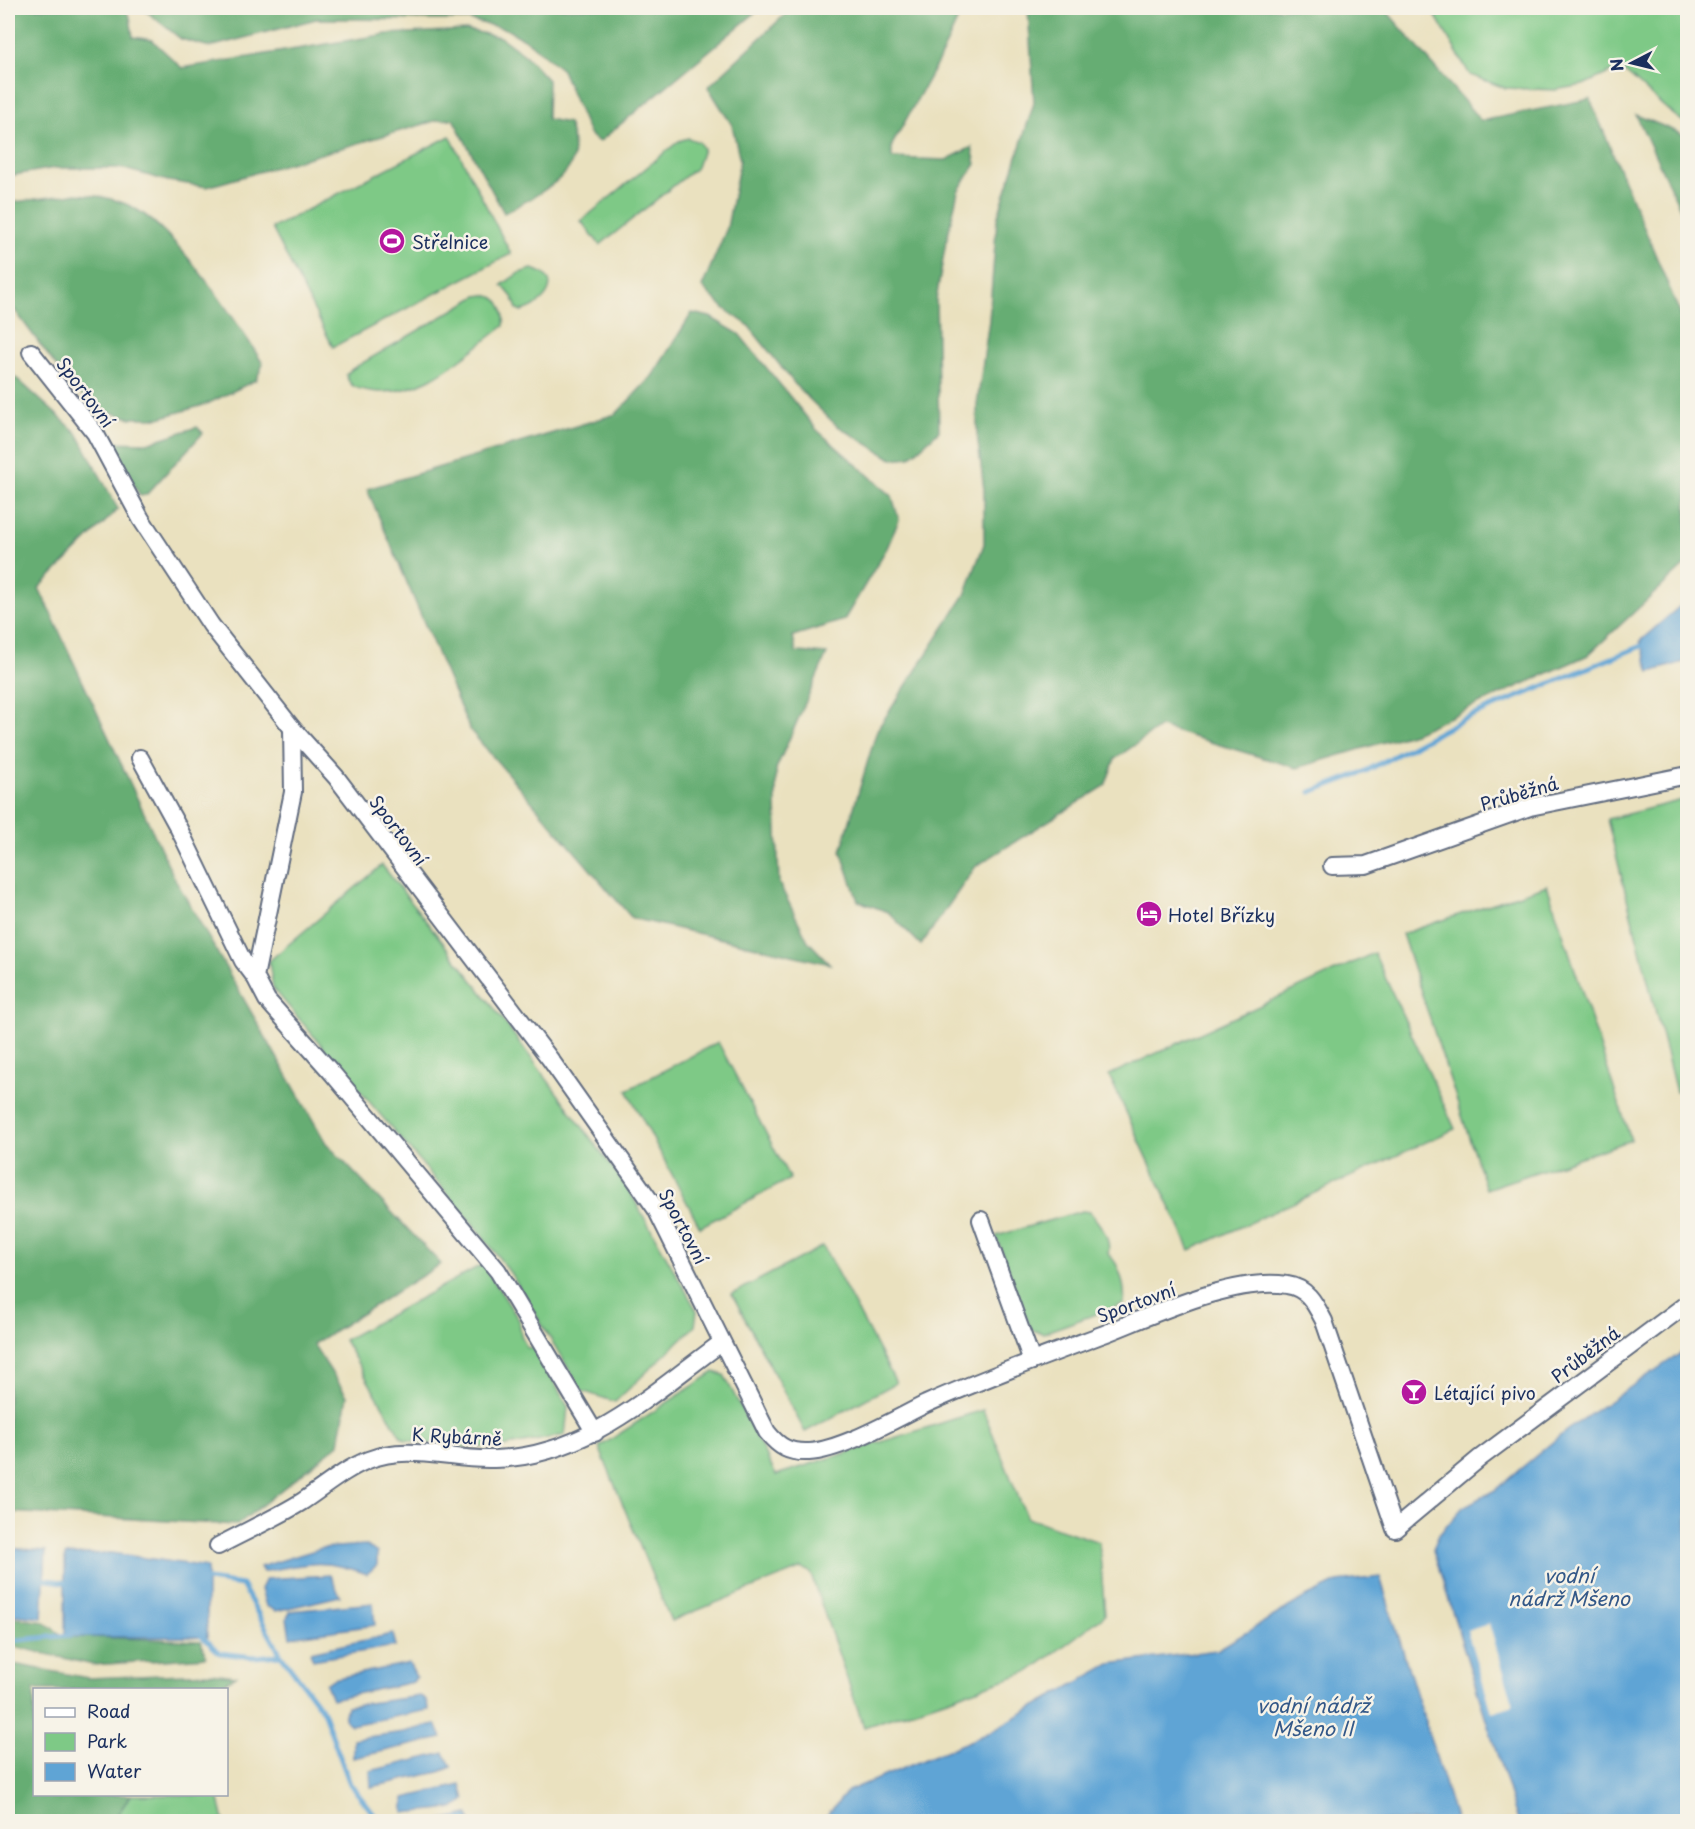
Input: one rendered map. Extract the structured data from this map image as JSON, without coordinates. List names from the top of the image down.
{
  "streets": {
    "street": ["Sportovní", "Průběžná", "K Rybárně"]
  },
  "crossings": [
    ["Sportovní", "Průběžná"],
    ["Sportovní", "K Rybárně"]
  ],
  "water": ["vodní nádrž Mšeno", "vodní nádrž Mšeno II"],
  "places": {
    "sports": ["Střelnice"],
    "hotel": ["Hotel Břízky"],
    "bar": ["Létající pivo"]
  },
  "legend": ["Road", "Park", "Water"],
  "north": "left"
}
